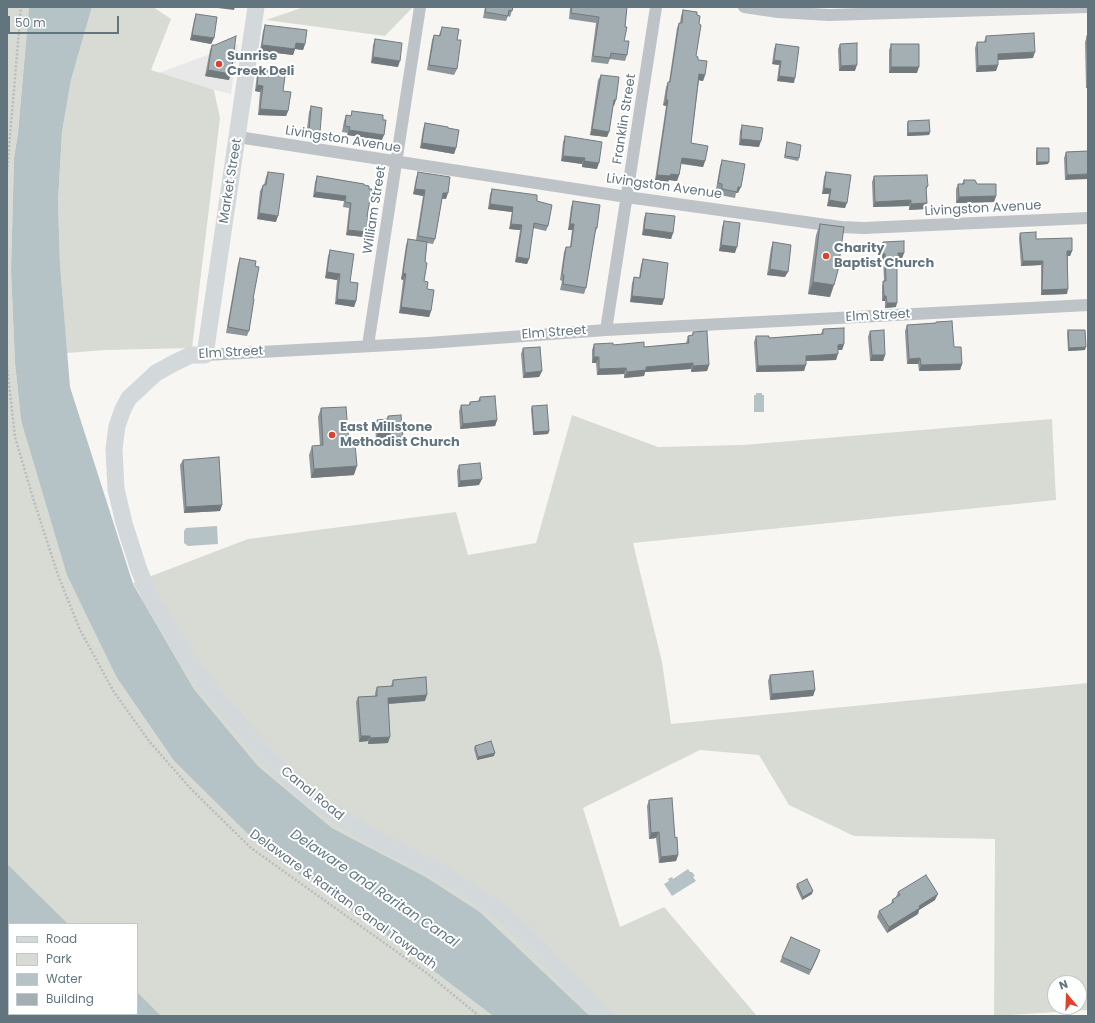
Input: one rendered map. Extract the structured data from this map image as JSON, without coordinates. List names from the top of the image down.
{
  "streets": {
    "street": [
      "Franklin Street",
      "Livingston Avenue",
      "Market Street",
      "William Street",
      "Elm Street",
      "Canal Road"
    ],
    "path": ["Delaware & Raritan Canal Towpath"]
  },
  "crossings": [
    ["Franklin Street", "Livingston Avenue"],
    ["Franklin Street", "Elm Street"],
    ["Livingston Avenue", "Market Street"],
    ["Livingston Avenue", "William Street"],
    ["Market Street", "Elm Street"],
    ["William Street", "Elm Street"],
    ["Elm Street", "Canal Road"]
  ],
  "water": ["Delaware and Raritan Canal"],
  "places": ["Sunrise Creek Deli", "Charity Baptist Church", "East Millstone Methodist Church"],
  "legend": [
    "Road",
    "Park",
    "Water",
    "Building"
  ],
  "scale_bar": "50 m",
  "north": "top"
}
